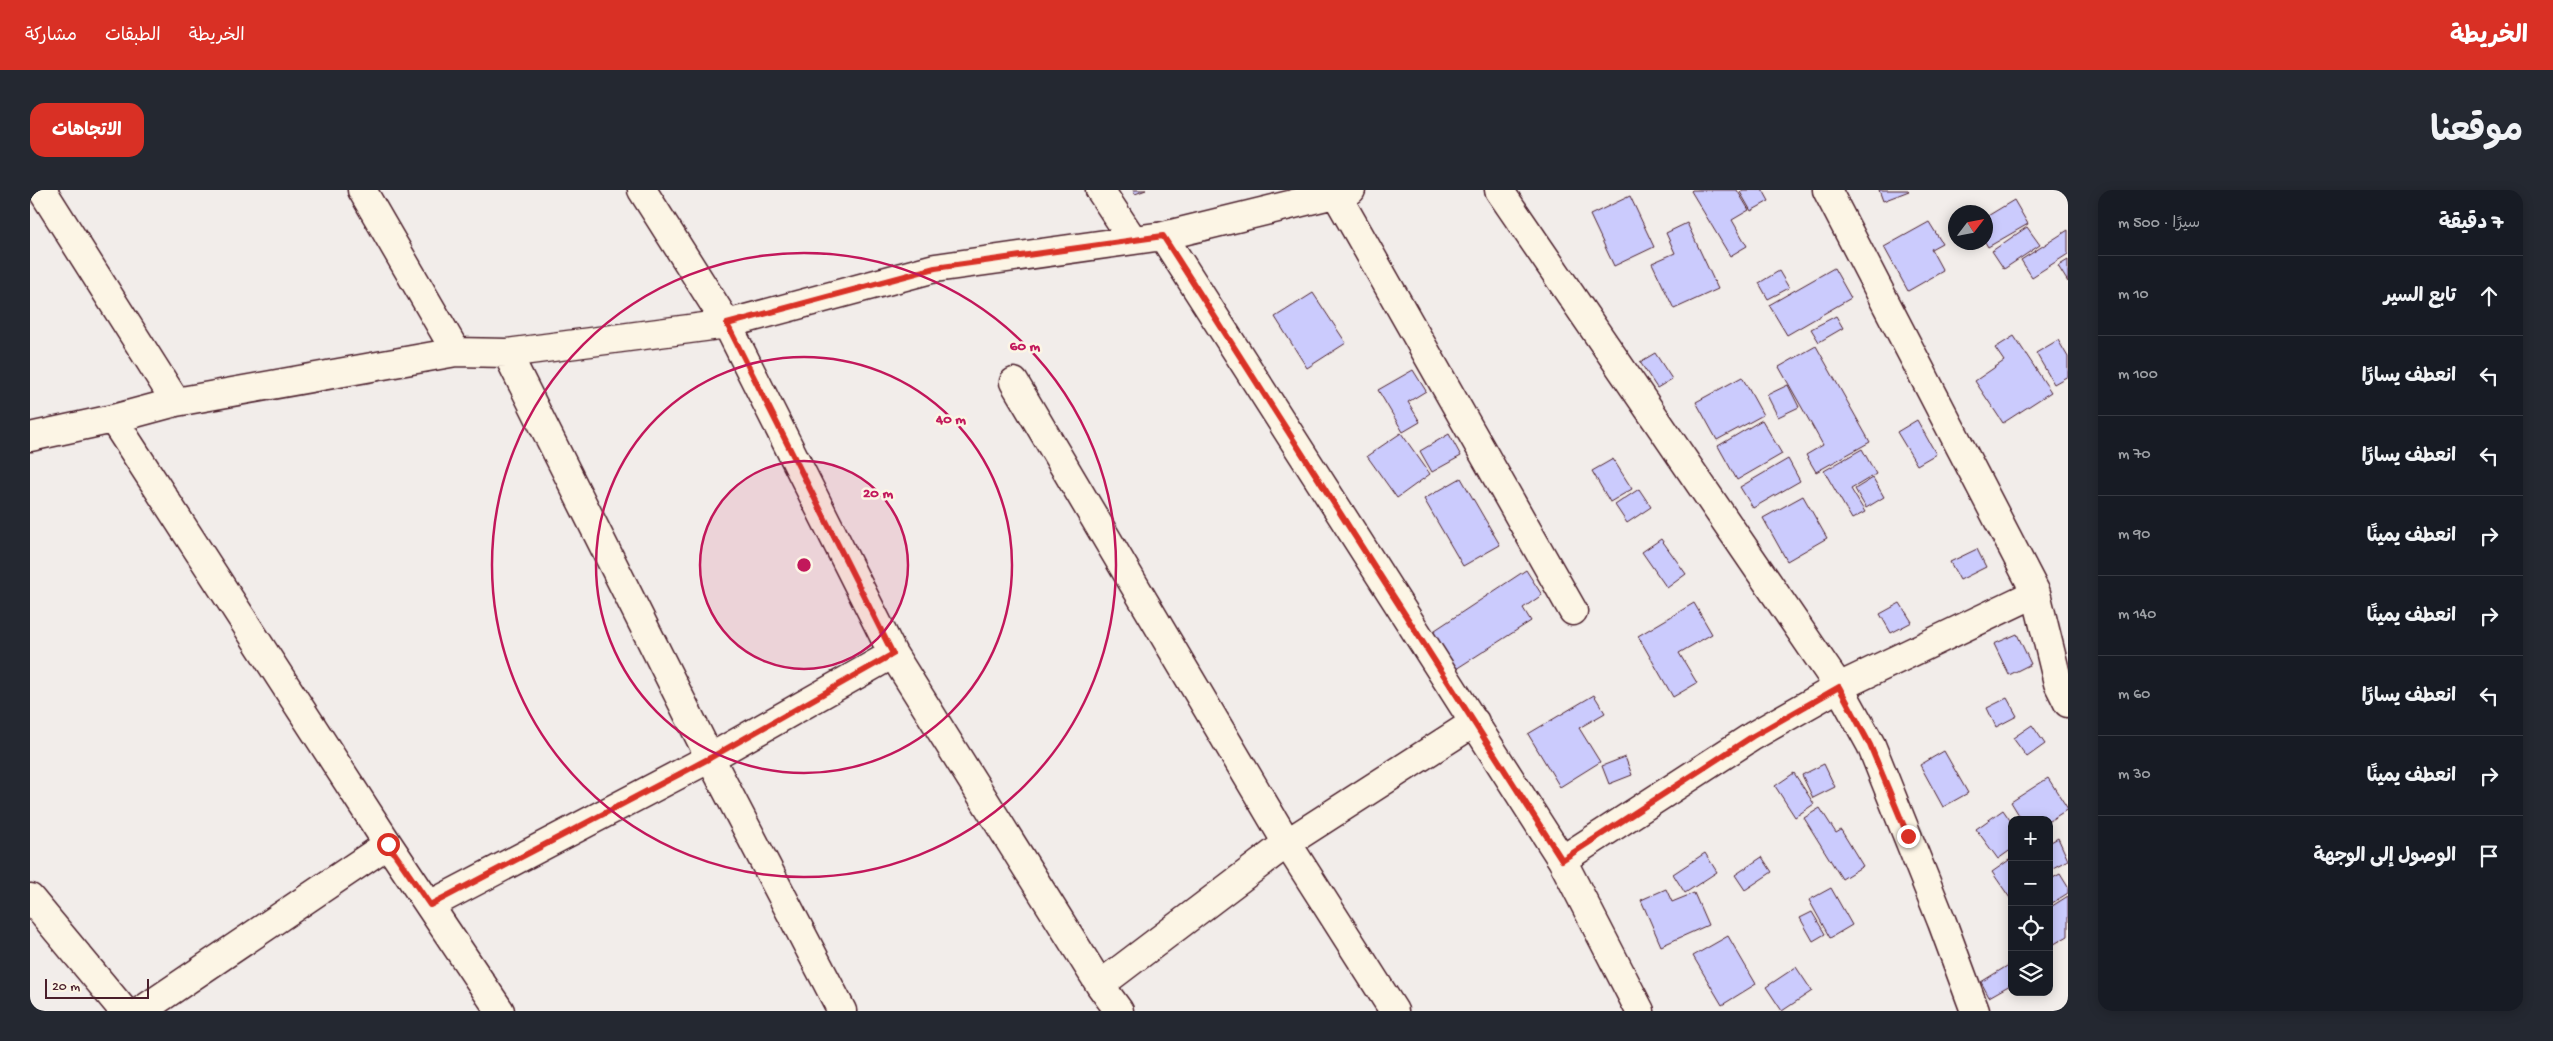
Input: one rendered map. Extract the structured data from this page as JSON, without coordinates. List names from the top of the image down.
{
  "scale_bar": "20 m",
  "north": "top right",
  "page": {
    "header": "الخريطة",
    "nav": ["الخريطة", "الطبقات", "مشاركة"],
    "title": "موقعنا",
    "buttons": "الاتجاهات",
    "heading": ["7 دقيقة", "سيرًا · 500 m"],
    "list": [
      ["تابع السير", "10 m"],
      ["انعطف يسارًا", "100 m"],
      ["انعطف يسارًا", "70 m"],
      ["انعطف يمينًا", "90 m"],
      ["انعطف يمينًا", "140 m"],
      ["انعطف يسارًا", "60 m"],
      ["انعطف يمينًا", "30 m"],
      "الوصول إلى الوجهة"
    ],
    "map_buttons": ["+", "−"],
    "scale": "20 m"
  },
  "rings": ["60 m", "40 m", "20 m"]
}
